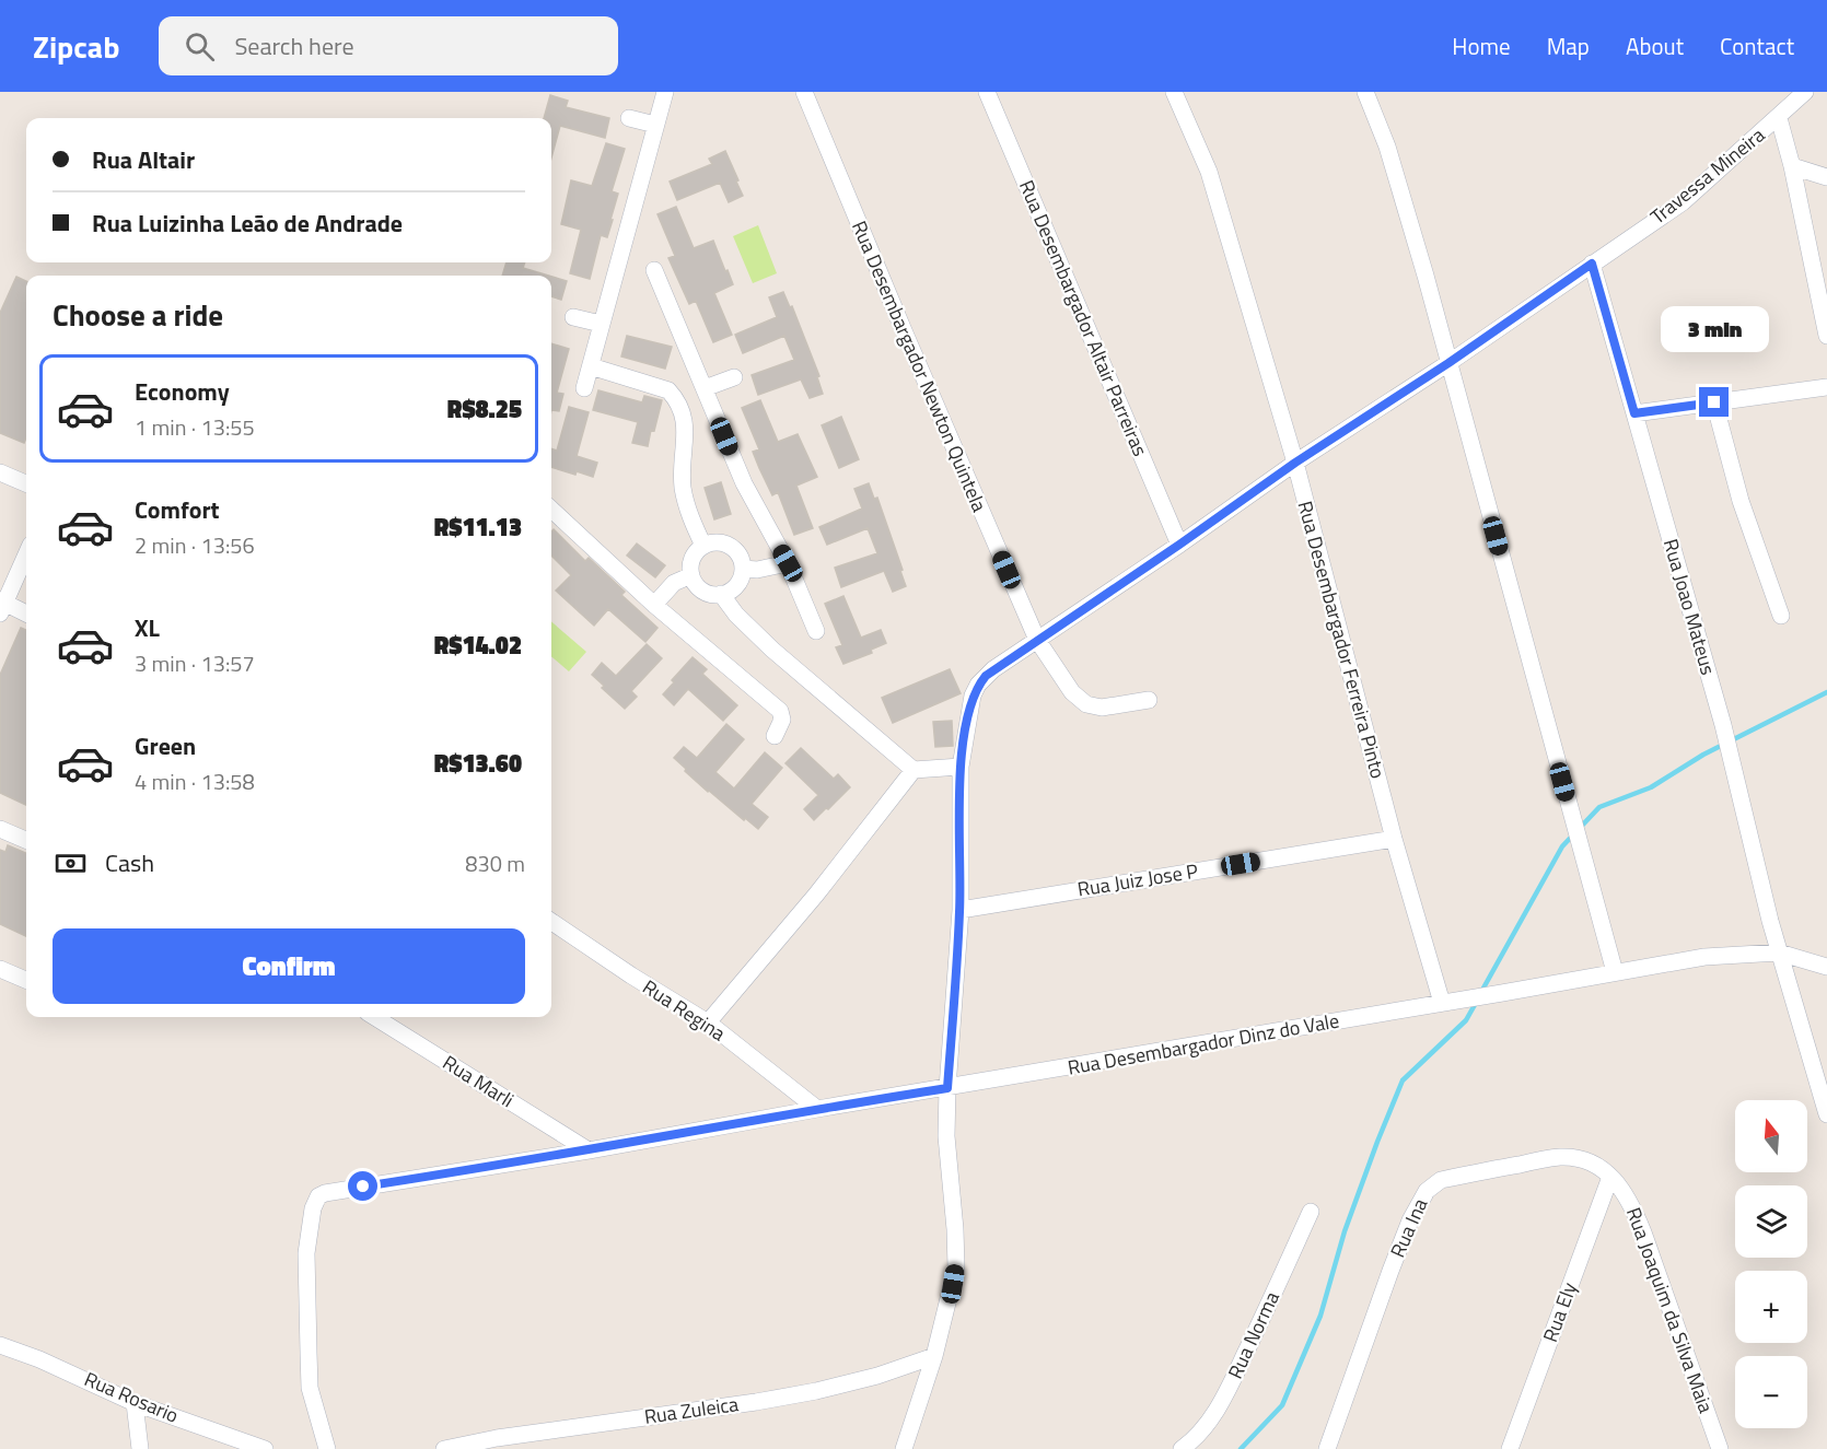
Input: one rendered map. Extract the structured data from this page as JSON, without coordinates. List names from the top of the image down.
{
  "streets": {
    "street": [
      "Travessa Mineira",
      "Rua Desembargador Altair Parreiras",
      "Rua Desembargador Newton Quintela",
      "Rua Joao Mateus",
      "Rua Desembargador Ferreira Pinto",
      "Rua Juiz Jose P",
      "Rua Regina",
      "Rua Desembargador Dinz do Vale",
      "Rua Marli",
      "Rua Ina",
      "Rua Joaquim da Silva Maia",
      "Rua Ely",
      "Rua Norma",
      "Rua Rosario",
      "Rua Zuleica"
    ]
  },
  "crossings": [
    ["Travessa Mineira", "Rua Desembargador Altair Parreiras"],
    ["Travessa Mineira", "Rua Desembargador Newton Quintela"],
    ["Travessa Mineira", "Rua Joao Mateus"],
    ["Travessa Mineira", "Rua Desembargador Ferreira Pinto"],
    ["Travessa Mineira", "Rua Juiz Jose P"],
    ["Travessa Mineira", "Rua Desembargador Dinz do Vale"],
    ["Travessa Mineira", "Rua Zuleica"],
    ["Rua Desembargador Ferreira Pinto", "Rua Juiz Jose P"],
    ["Rua Desembargador Ferreira Pinto", "Rua Desembargador Dinz do Vale"],
    ["Rua Regina", "Rua Desembargador Dinz do Vale"],
    ["Rua Desembargador Dinz do Vale", "Rua Marli"],
    ["Rua Ina", "Rua Joaquim da Silva Maia"],
    ["Rua Ina", "Rua Ely"],
    ["Rua Joaquim da Silva Maia", "Rua Ely"]
  ],
  "north": "top",
  "page": {
    "header": "Zipcab",
    "search": "Search here",
    "nav": [
      "Home",
      "Map",
      "About",
      "Contact"
    ],
    "banner": ["Rua Altair", "Rua Luizinha Leão de Andrade"],
    "heading": "Choose a ride",
    "bubble": "3 min",
    "list": [
      {
        "name": "Economy",
        "note": "1 min · 13:55",
        "value": "R$8.25"
      },
      {
        "name": "Comfort",
        "note": "2 min · 13:56",
        "value": "R$11.13"
      },
      {
        "name": "XL",
        "note": "3 min · 13:57",
        "value": "R$14.02"
      },
      {
        "name": "Green",
        "note": "4 min · 13:58",
        "value": "R$13.60"
      }
    ],
    "pay": ["Cash", "830 m"],
    "buttons": "Confirm",
    "map_buttons": ["+", "−"]
  }
}
